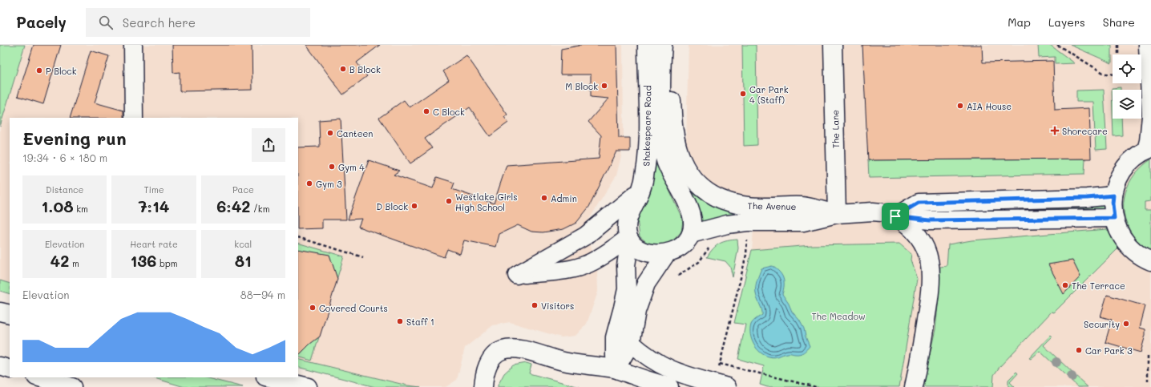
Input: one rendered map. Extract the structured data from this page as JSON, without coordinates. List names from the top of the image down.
{
  "streets": {
    "main road": ["Shakespeare Road", "The Lane", "The Avenue"]
  },
  "crossings": [
    ["Shakespeare Road", "The Avenue"],
    ["The Lane", "The Avenue"]
  ],
  "parks": ["The Meadow"],
  "places": {
    "other": [
      "B Block",
      "P Block",
      "M Block",
      "Car Park 4 (Staff)",
      "AIA House",
      "C Block",
      "Canteen",
      "Gym 4",
      "Gym 3",
      "Admin",
      "Westlake Girls High School",
      "D Block",
      "The Terrace",
      "Visitors",
      "Covered Courts",
      "Staff 1",
      "Security",
      "Car Park 3"
    ],
    "health": ["Shorecare"]
  },
  "page": {
    "header": "Pacely",
    "search": "Search here",
    "nav": ["Map", "Layers", "Share"],
    "heading": ["Evening run", "19:34 · 6 × 180 m"],
    "stats": [
      ["Distance", "1.08 km"],
      ["Time", "7:14"],
      ["Pace", "6:42 /km"],
      ["Elevation", "42 m"],
      ["Heart rate", "136 bpm"],
      ["kcal", "81"]
    ],
    "chart": ["Elevation", "88–94 m"]
  }
}
